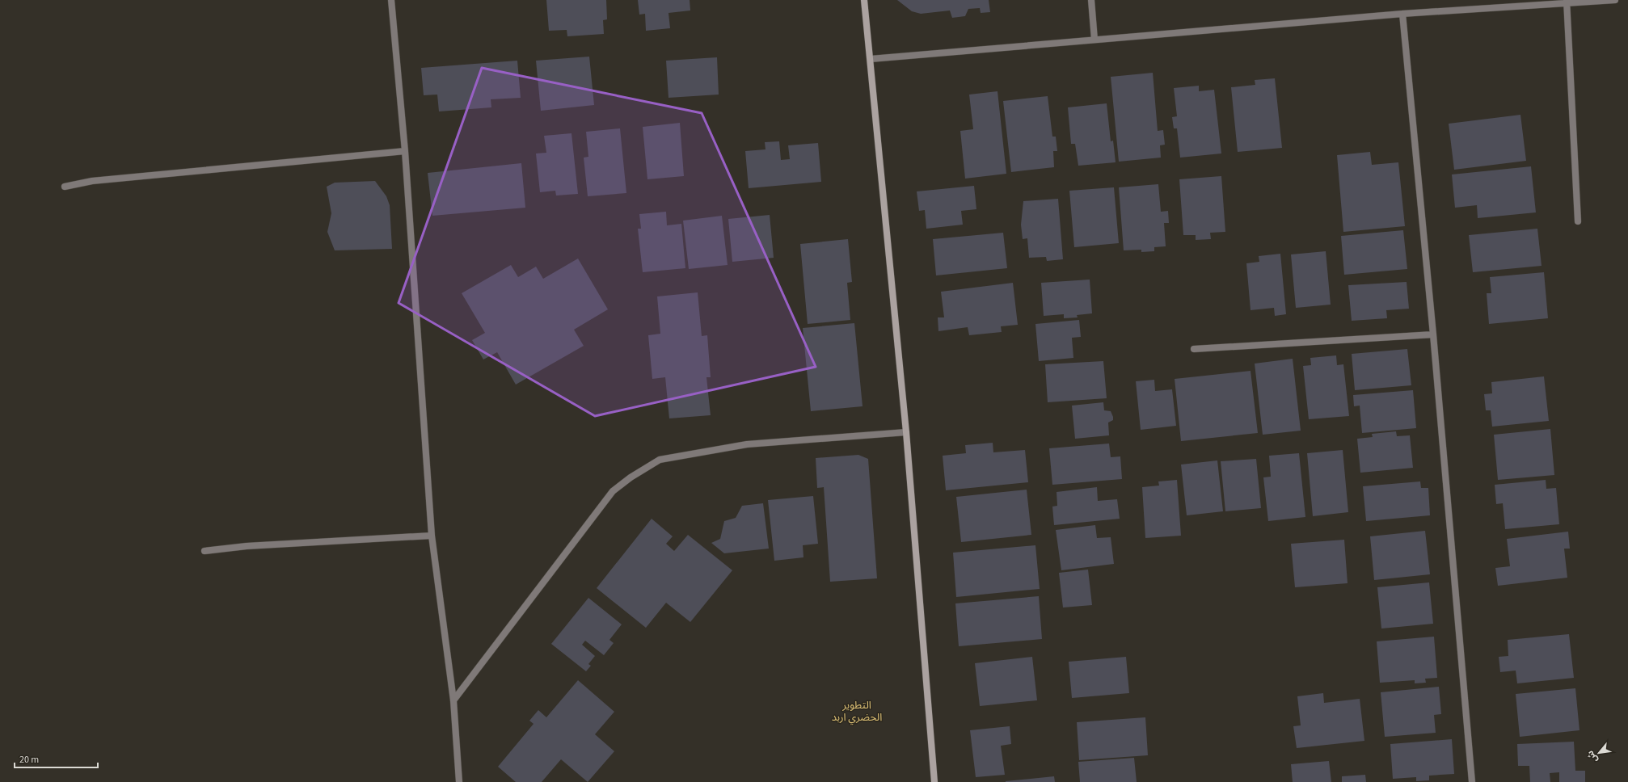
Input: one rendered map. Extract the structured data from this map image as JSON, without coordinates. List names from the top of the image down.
{
  "districts": ["التطوير الحضري اربد"],
  "scale_bar": "20 m",
  "north": "bottom left"
}
